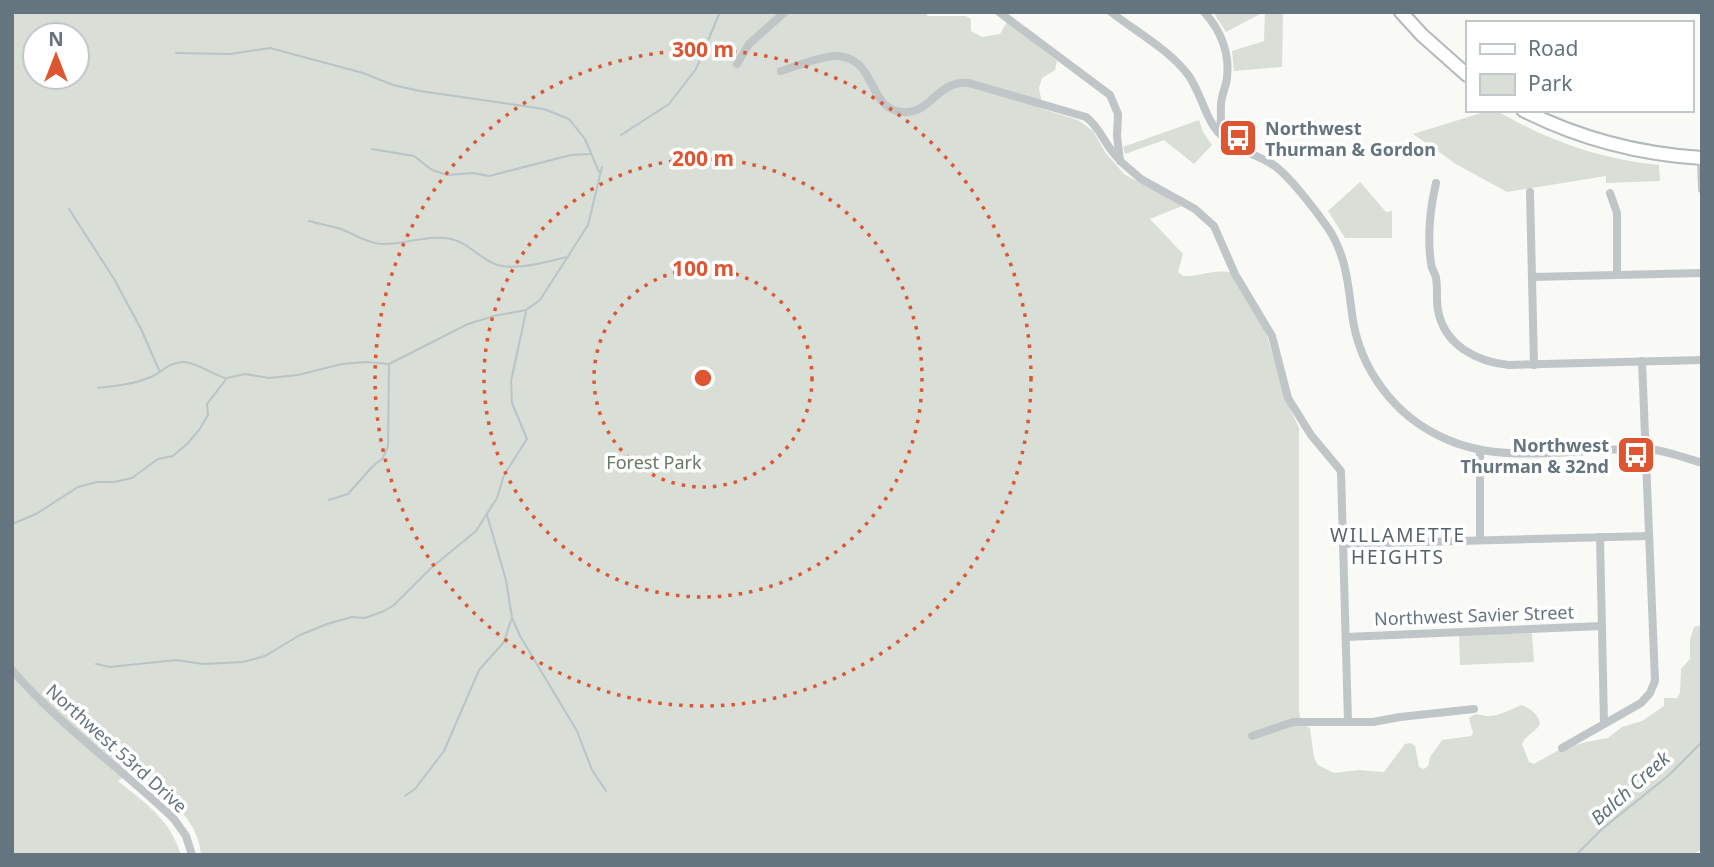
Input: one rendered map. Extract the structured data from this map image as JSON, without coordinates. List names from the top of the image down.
{
  "streets": {
    "street": ["Northwest Savier Street", "Northwest 53rd Drive"]
  },
  "districts": ["WILLAMETTE HEIGHTS"],
  "water": ["Balch Creek"],
  "parks": ["Forest Park"],
  "places": {
    "bus stop": ["Northwest Thurman & Gordon", "Northwest Thurman & 32nd"]
  },
  "legend": ["Road", "Park"],
  "north": "top",
  "rings": ["300 m", "200 m", "100 m"]
}
